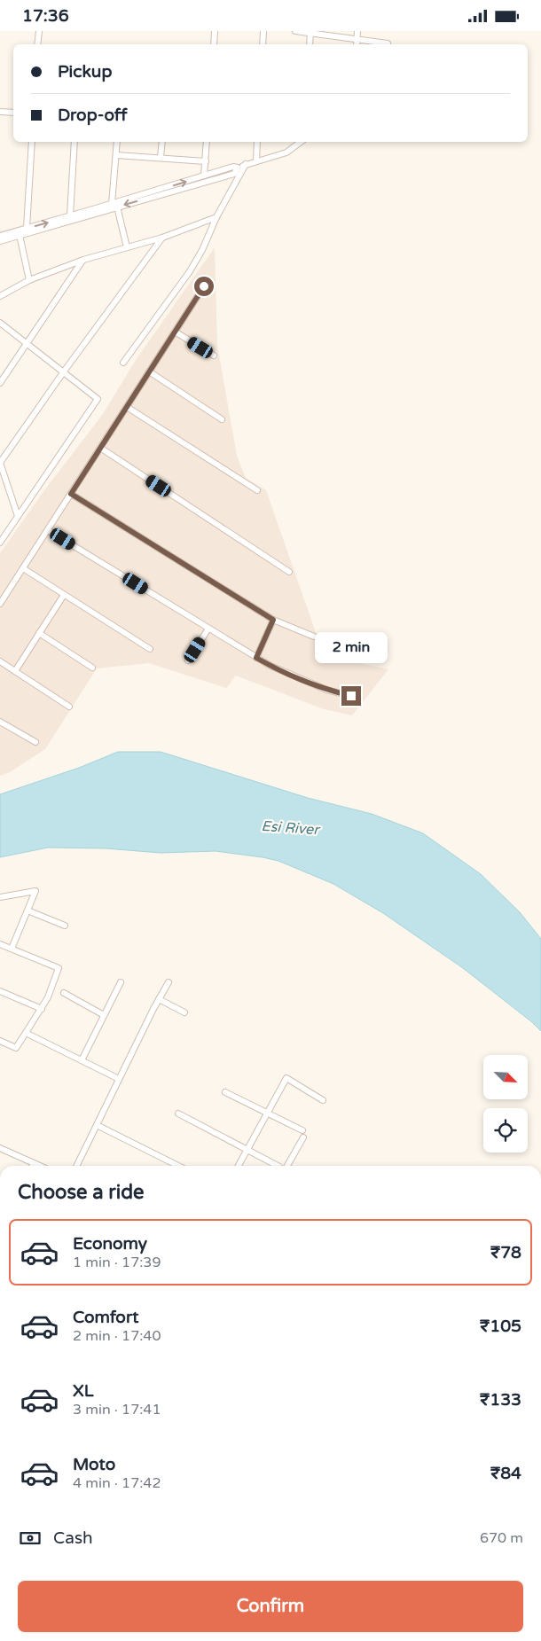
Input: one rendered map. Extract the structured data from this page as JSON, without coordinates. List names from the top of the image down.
{
  "water": ["Esi River"],
  "north": "bottom right",
  "page": {
    "status": "17:36",
    "banner": ["Pickup", "Drop-off"],
    "bubble": "2 min",
    "heading": "Choose a ride",
    "list": [
      {
        "name": "Economy",
        "note": "1 min · 17:39",
        "value": "₹78"
      },
      {
        "name": "Comfort",
        "note": "2 min · 17:40",
        "value": "₹105"
      },
      {
        "name": "XL",
        "note": "3 min · 17:41",
        "value": "₹133"
      },
      {
        "name": "Moto",
        "note": "4 min · 17:42",
        "value": "₹84"
      }
    ],
    "pay": ["Cash", "670 m"],
    "buttons": "Confirm"
  }
}
